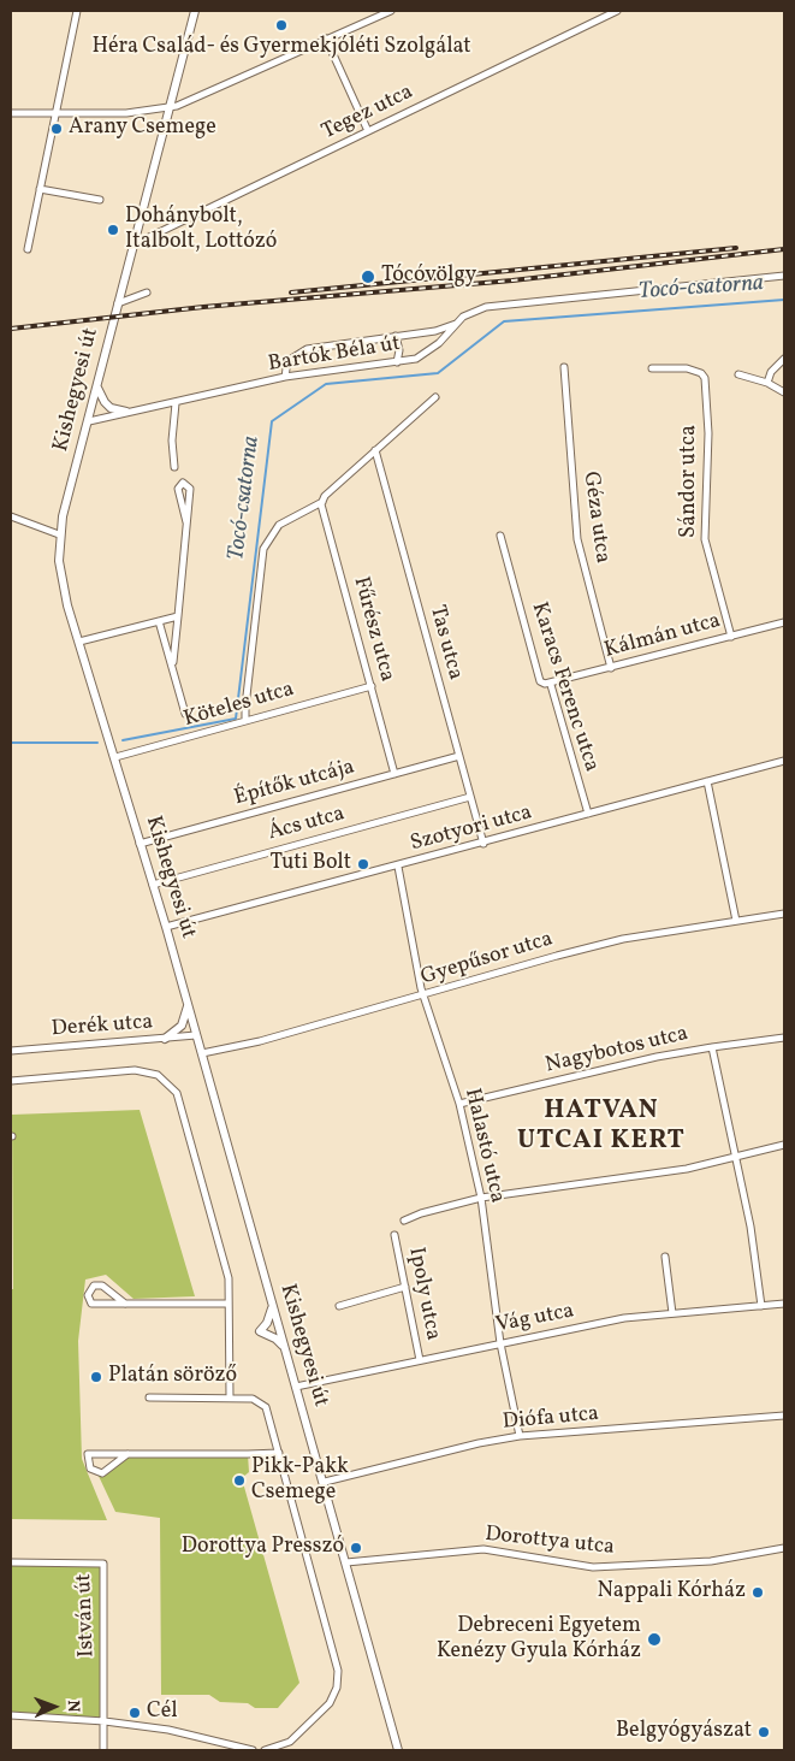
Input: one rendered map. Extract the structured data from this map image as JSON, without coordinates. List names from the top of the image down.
{
  "streets": {
    "street": [
      "Tegez utca",
      "Bartók Béla út",
      "Kishegyesi út",
      "Sándor utca",
      "Géza utca",
      "Fűrész utca",
      "Kálmán utca",
      "Tas utca",
      "Karacs Ferenc utca",
      "Köteles utca",
      "Építők utcája",
      "Ács utca",
      "Szotyori utca",
      "Gyepűsor utca",
      "Derék utca",
      "Nagybotos utca",
      "Halastó utca",
      "Ipoly utca",
      "Vág utca",
      "Diófa utca",
      "Dorottya utca",
      "István út"
    ]
  },
  "crossings": [
    ["Tegez utca", "Kishegyesi út"],
    ["Bartók Béla út", "Kishegyesi út"],
    ["Kishegyesi út", "Köteles utca"],
    ["Kishegyesi út", "Építők utcája"],
    ["Kishegyesi út", "Ács utca"],
    ["Kishegyesi út", "Szotyori utca"],
    ["Kishegyesi út", "Gyepűsor utca"],
    ["Kishegyesi út", "Derék utca"],
    ["Kishegyesi út", "Vág utca"],
    ["Kishegyesi út", "Diófa utca"],
    ["Kishegyesi út", "Dorottya utca"],
    ["Sándor utca", "Kálmán utca"],
    ["Géza utca", "Kálmán utca"],
    ["Fűrész utca", "Köteles utca"],
    ["Fűrész utca", "Építők utcája"],
    ["Kálmán utca", "Karacs Ferenc utca"],
    ["Tas utca", "Építők utcája"],
    ["Tas utca", "Ács utca"],
    ["Tas utca", "Szotyori utca"],
    ["Karacs Ferenc utca", "Szotyori utca"],
    ["Szotyori utca", "Halastó utca"],
    ["Gyepűsor utca", "Halastó utca"],
    ["Nagybotos utca", "Halastó utca"],
    ["Halastó utca", "Vág utca"],
    ["Halastó utca", "Diófa utca"],
    ["Ipoly utca", "Vág utca"]
  ],
  "districts": ["HATVAN UTCAI KERT"],
  "water": ["Tocó-csatorna"],
  "places": [
    "Héra Család- és Gyermekjóléti Szolgálat",
    "Arany Csemege",
    "Dohánybolt, Italbolt, Lottózó",
    "Tócóvölgy",
    "Tuti Bolt",
    "Platán söröző",
    "Pikk-Pakk Csemege",
    "Dorottya Presszó",
    "Nappali Kórház",
    "Debreceni Egyetem Kenézy Gyula Kórház",
    "Cél",
    "Belgyógyászat"
  ],
  "north": "right"
}
